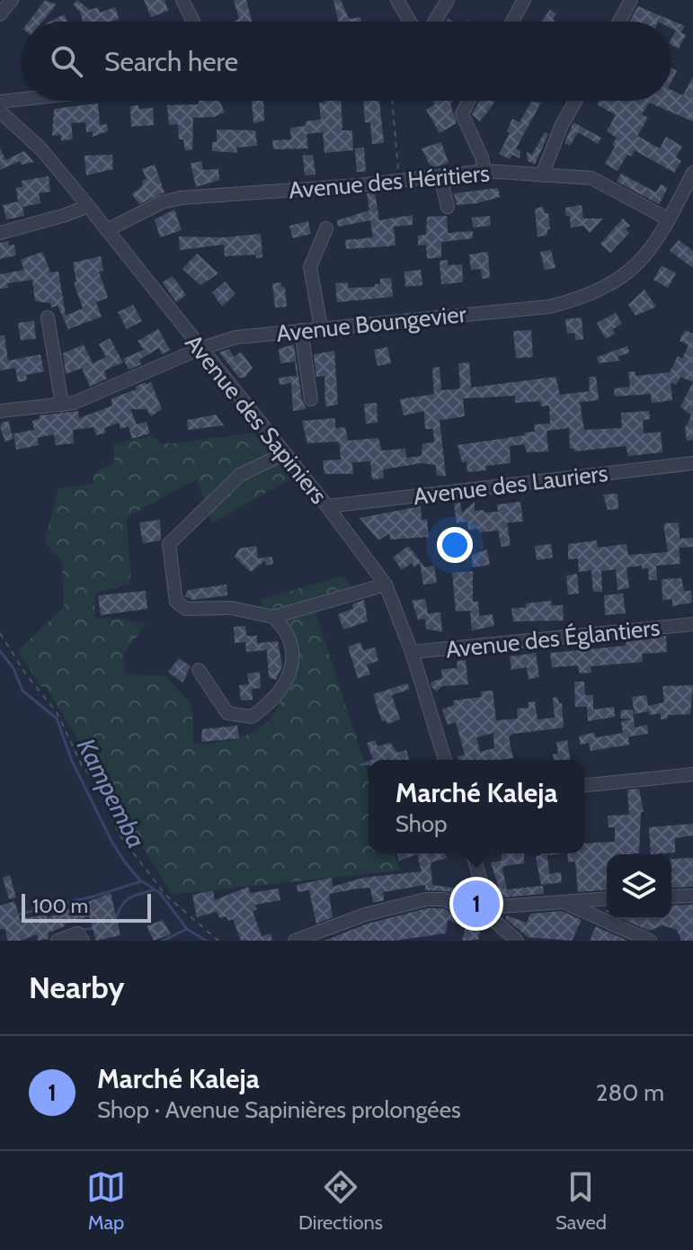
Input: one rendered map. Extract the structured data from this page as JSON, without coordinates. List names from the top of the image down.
{
  "streets": {
    "street": [
      "Avenue des Héritiers",
      "Avenue Boungevier",
      "Avenue des Sapiniers",
      "Avenue des Lauriers",
      "Avenue des Églantiers"
    ]
  },
  "crossings": [
    ["Avenue des Héritiers", "Avenue Boungevier"],
    ["Avenue des Héritiers", "Avenue des Sapiniers"],
    ["Avenue Boungevier", "Avenue des Sapiniers"],
    ["Avenue des Sapiniers", "Avenue des Lauriers"],
    ["Avenue des Sapiniers", "Avenue des Églantiers"]
  ],
  "water": ["Kampemba"],
  "scale_bar": "100 m",
  "page": {
    "search": "Search here",
    "popup": ["Marché Kaleja", "Shop"],
    "pins": "1",
    "scale": "100 m",
    "heading": "Nearby",
    "list": [
      {
        "mark": "1",
        "name": "Marché Kaleja",
        "note": "Shop · Avenue Sapinières prolongées",
        "value": "280 m"
      }
    ],
    "nav": ["Map", "Directions", "Saved"]
  }
}
